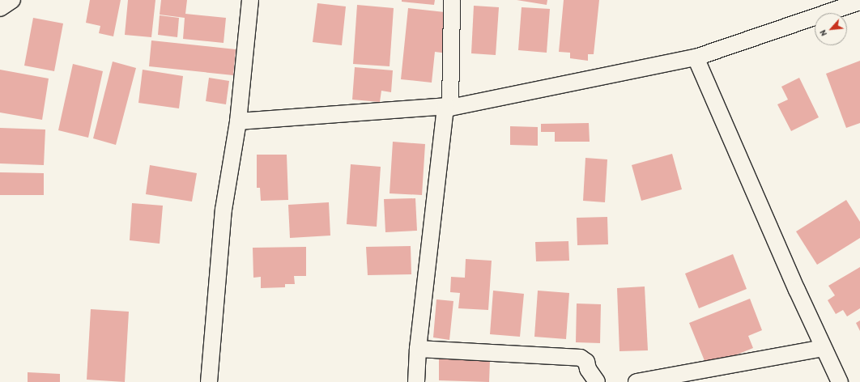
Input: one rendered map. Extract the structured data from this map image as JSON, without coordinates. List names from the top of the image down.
{
  "north": "bottom left"
}
